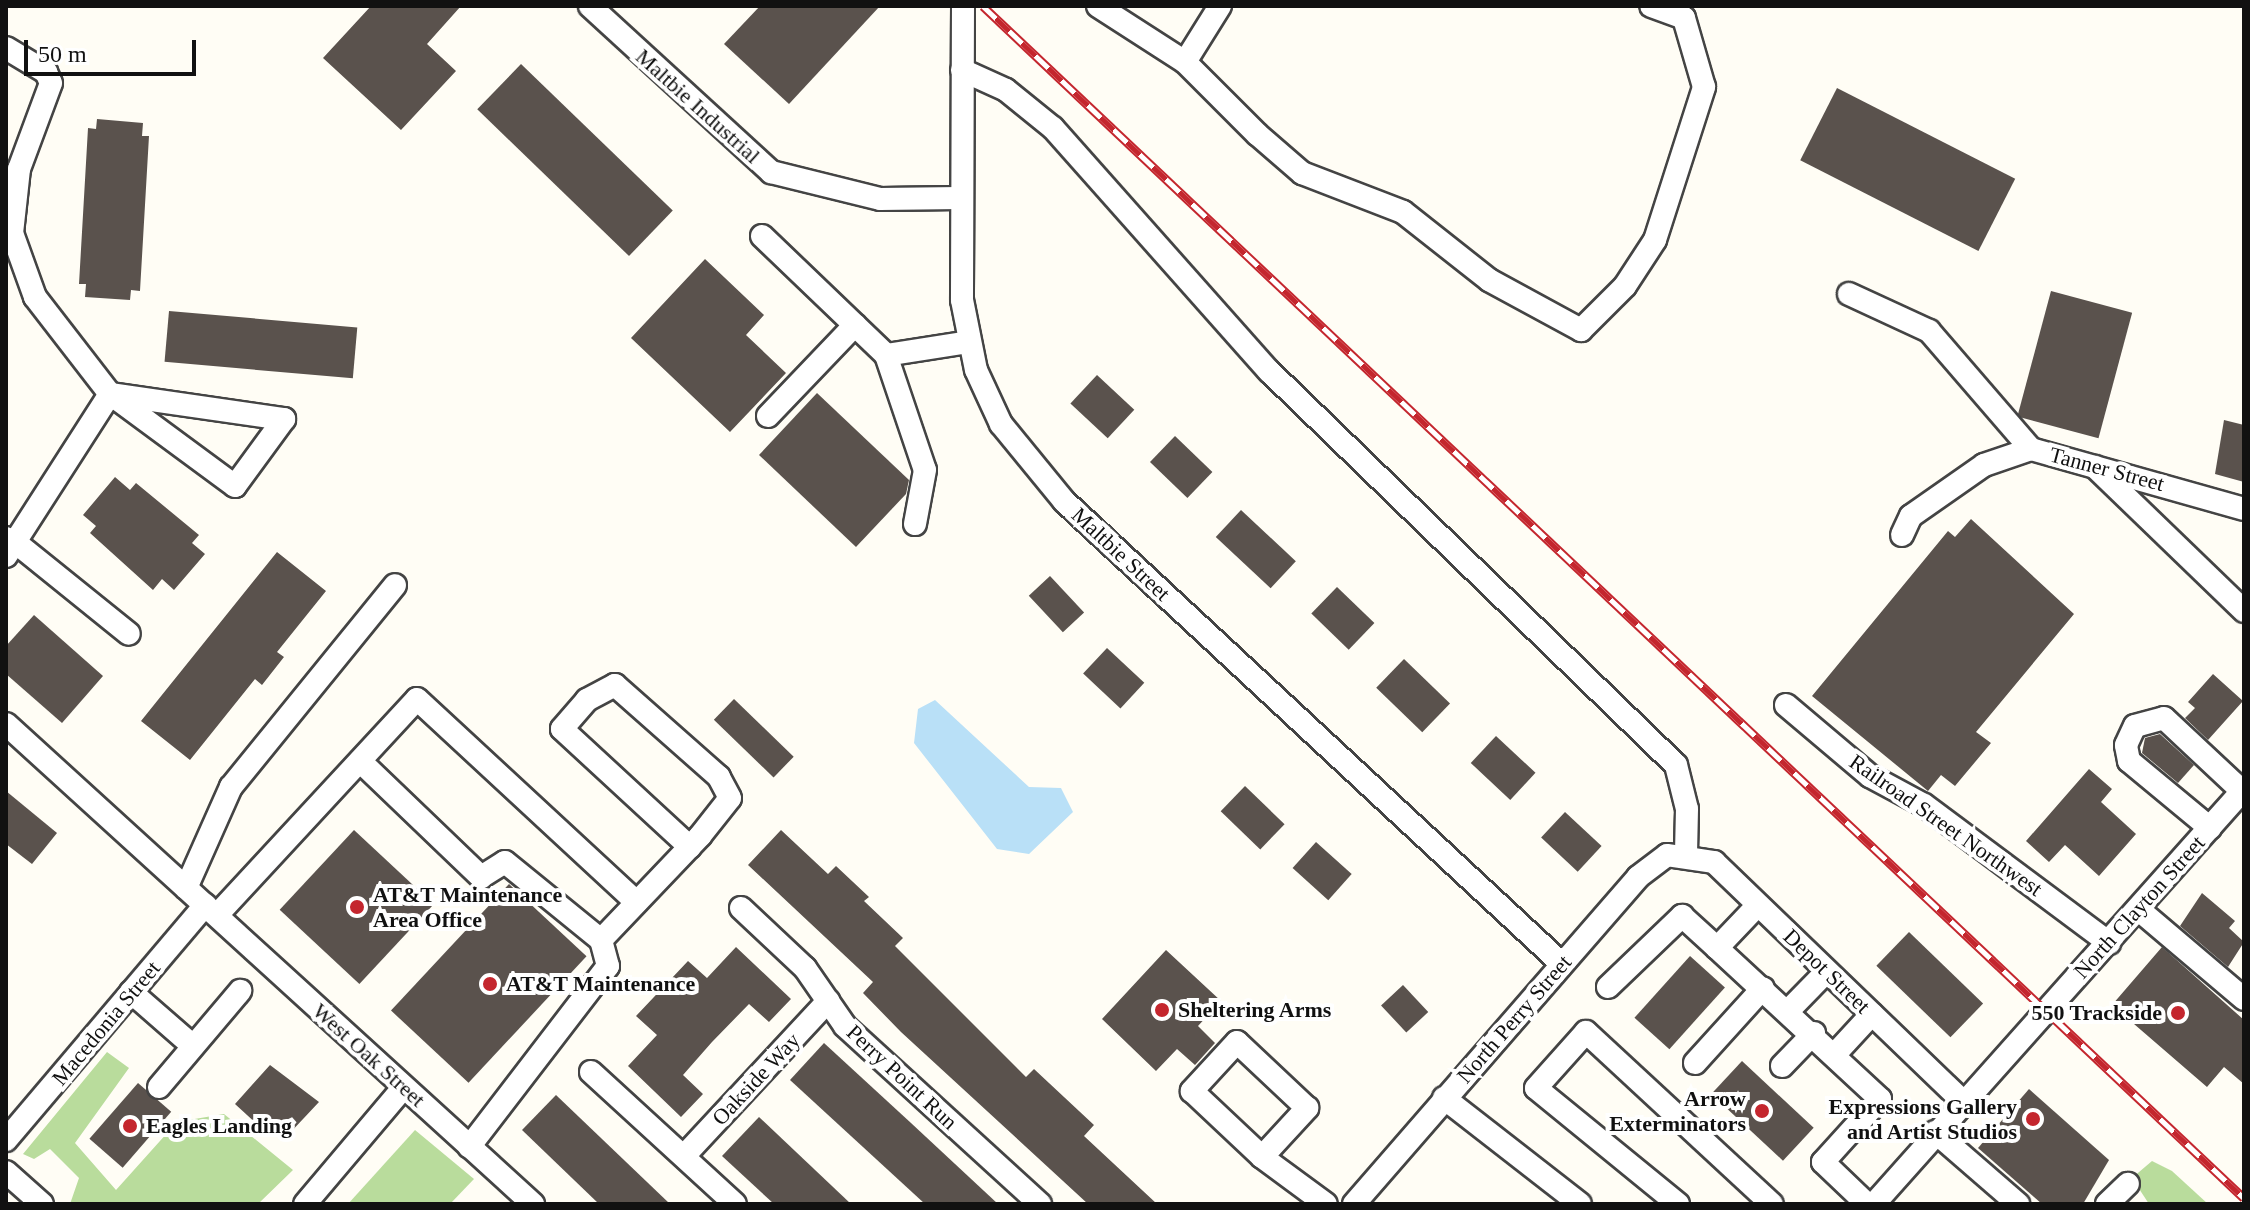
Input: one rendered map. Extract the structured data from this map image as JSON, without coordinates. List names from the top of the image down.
{
  "streets": {
    "street": [
      "Maltbie Industrial",
      "Tanner Street",
      "Maltbie Street",
      "Railroad Street Northwest",
      "North Clayton Street",
      "Depot Street",
      "North Perry Street",
      "Macedonia Street",
      "West Oak Street",
      "Perry Point Run",
      "Oakside Way"
    ]
  },
  "crossings": [
    ["Maltbie Industrial", "Maltbie Street"],
    ["Maltbie Street", "North Perry Street"],
    ["Railroad Street Northwest", "North Clayton Street"],
    ["North Clayton Street", "Depot Street"],
    ["Depot Street", "North Perry Street"],
    ["Macedonia Street", "West Oak Street"],
    ["Perry Point Run", "Oakside Way"]
  ],
  "places": [
    "AT&T Maintenance Area Office",
    "AT&T Maintenance",
    "Sheltering Arms",
    "550 Trackside",
    "Arrow Exterminators",
    "Expressions Gallery and Artist Studios",
    "Eagles Landing"
  ],
  "scale_bar": "50 m"
}
